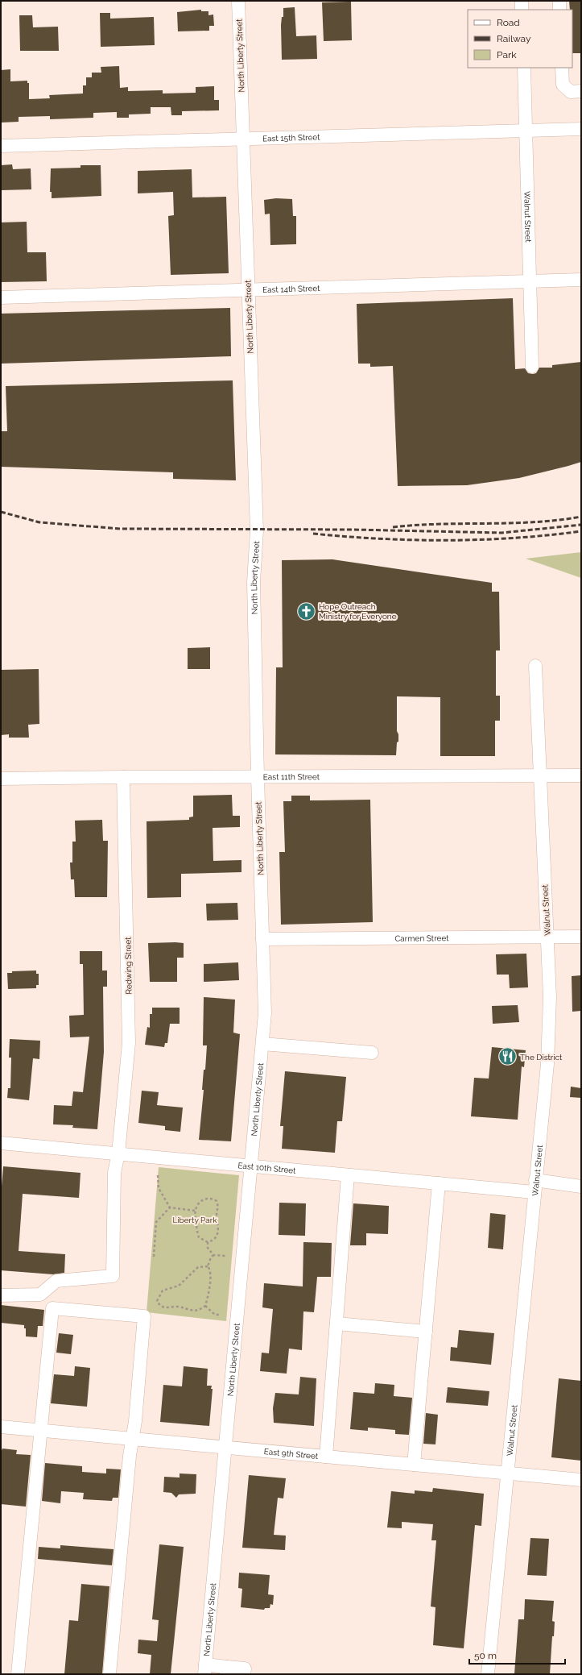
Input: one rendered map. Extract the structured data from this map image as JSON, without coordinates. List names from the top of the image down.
{
  "streets": {
    "street": [
      "North Liberty Street",
      "East 15th Street",
      "Walnut Street",
      "East 14th Street",
      "East 11th Street",
      "Carmen Street",
      "Redwing Street",
      "East 10th Street",
      "East 9th Street"
    ]
  },
  "crossings": [
    ["North Liberty Street", "East 15th Street"],
    ["North Liberty Street", "East 14th Street"],
    ["North Liberty Street", "East 11th Street"],
    ["North Liberty Street", "Carmen Street"],
    ["North Liberty Street", "East 10th Street"],
    ["North Liberty Street", "East 9th Street"],
    ["East 15th Street", "Walnut Street"],
    ["Walnut Street", "East 14th Street"],
    ["Walnut Street", "East 11th Street"],
    ["Walnut Street", "Carmen Street"],
    ["Walnut Street", "East 10th Street"],
    ["Walnut Street", "East 9th Street"],
    ["East 11th Street", "Redwing Street"],
    ["Redwing Street", "East 10th Street"]
  ],
  "parks": ["Liberty Park"],
  "places": {
    "church": ["Hope Outreach Ministry for Everyone"],
    "restaurant": ["The District"]
  },
  "legend": ["Road", "Railway", "Park"],
  "scale_bar": "50 m"
}
